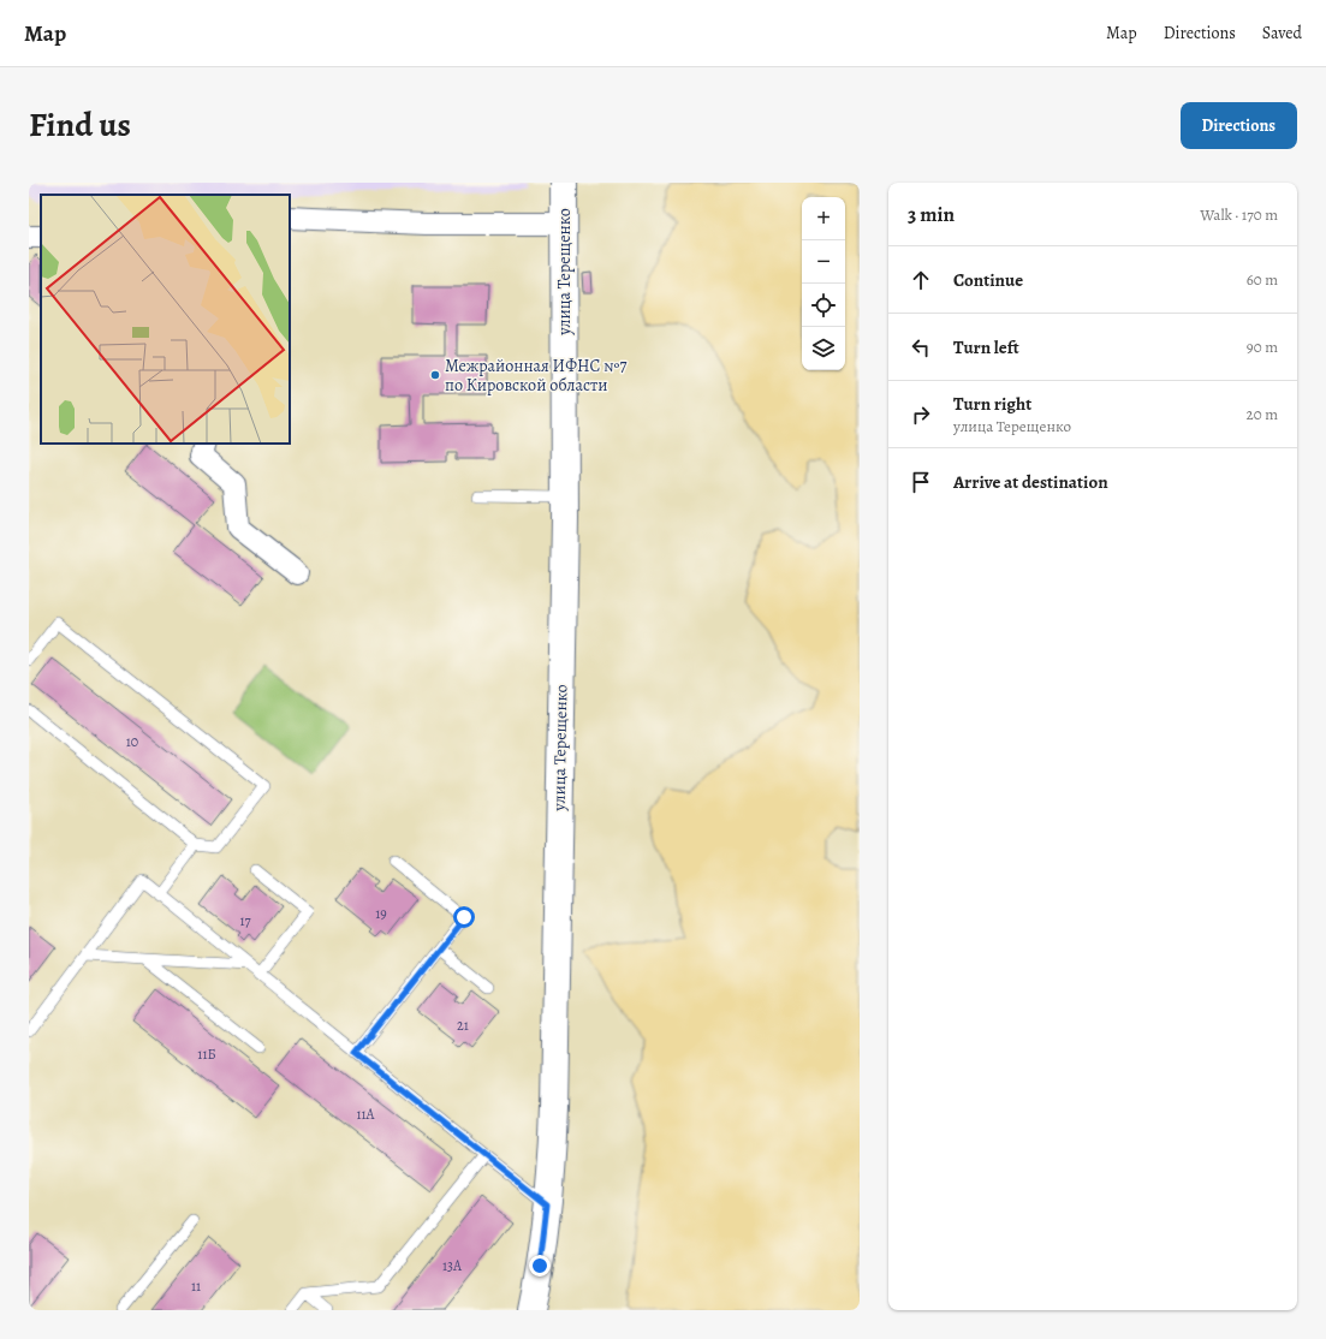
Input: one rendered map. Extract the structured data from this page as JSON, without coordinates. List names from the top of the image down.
{
  "streets": {
    "street": ["улица Терещенко"]
  },
  "places": ["Межрайонная ИФНС №7 по Кировской области"],
  "house_numbers": [
    "10",
    "19",
    "17",
    "21",
    "11Б",
    "11А",
    "13А",
    "11"
  ],
  "page": {
    "header": "Map",
    "nav": ["Map", "Directions", "Saved"],
    "title": "Find us",
    "buttons": "Directions",
    "heading": ["3 min", "Walk · 170 m"],
    "map_buttons": ["+", "−"],
    "list": [
      ["Continue", "60 m"],
      ["Turn left", "90 m"],
      ["Turn right", "улица Терещенко", "20 m"],
      "Arrive at destination"
    ]
  }
}
